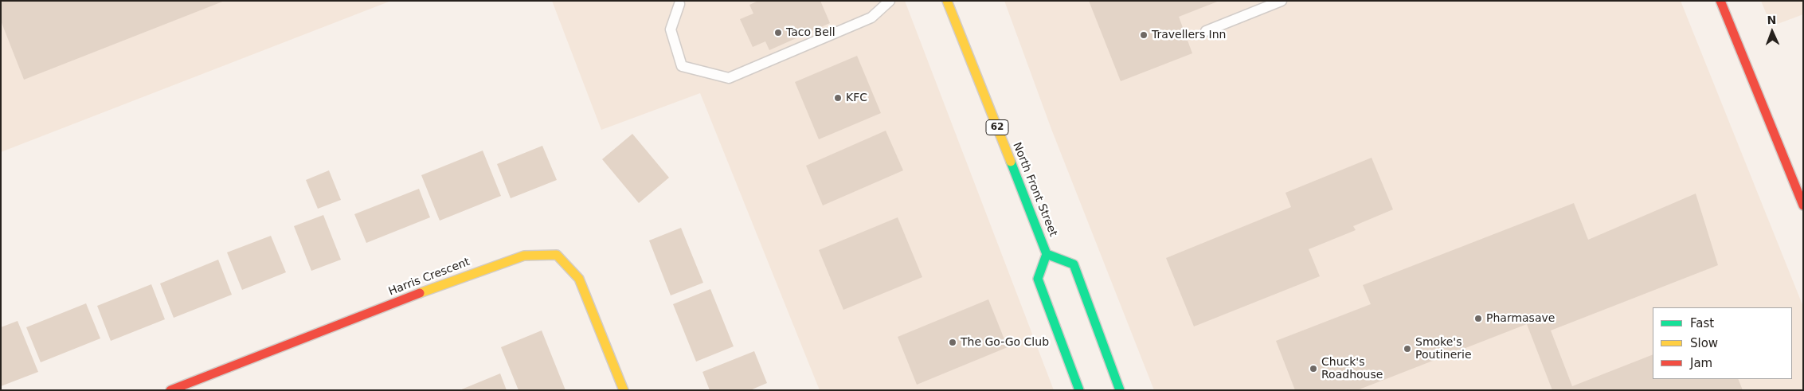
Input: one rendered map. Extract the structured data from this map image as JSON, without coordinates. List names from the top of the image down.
{
  "streets": {
    "street": ["62", "North Front Street", "Harris Crescent"]
  },
  "places": [
    "Taco Bell",
    "Travellers Inn",
    "KFC",
    "Pharmasave",
    "The Go-Go Club",
    "Smoke's Poutinerie",
    "Chuck's Roadhouse"
  ],
  "legend": ["Fast", "Slow", "Jam"],
  "north": "top"
}
